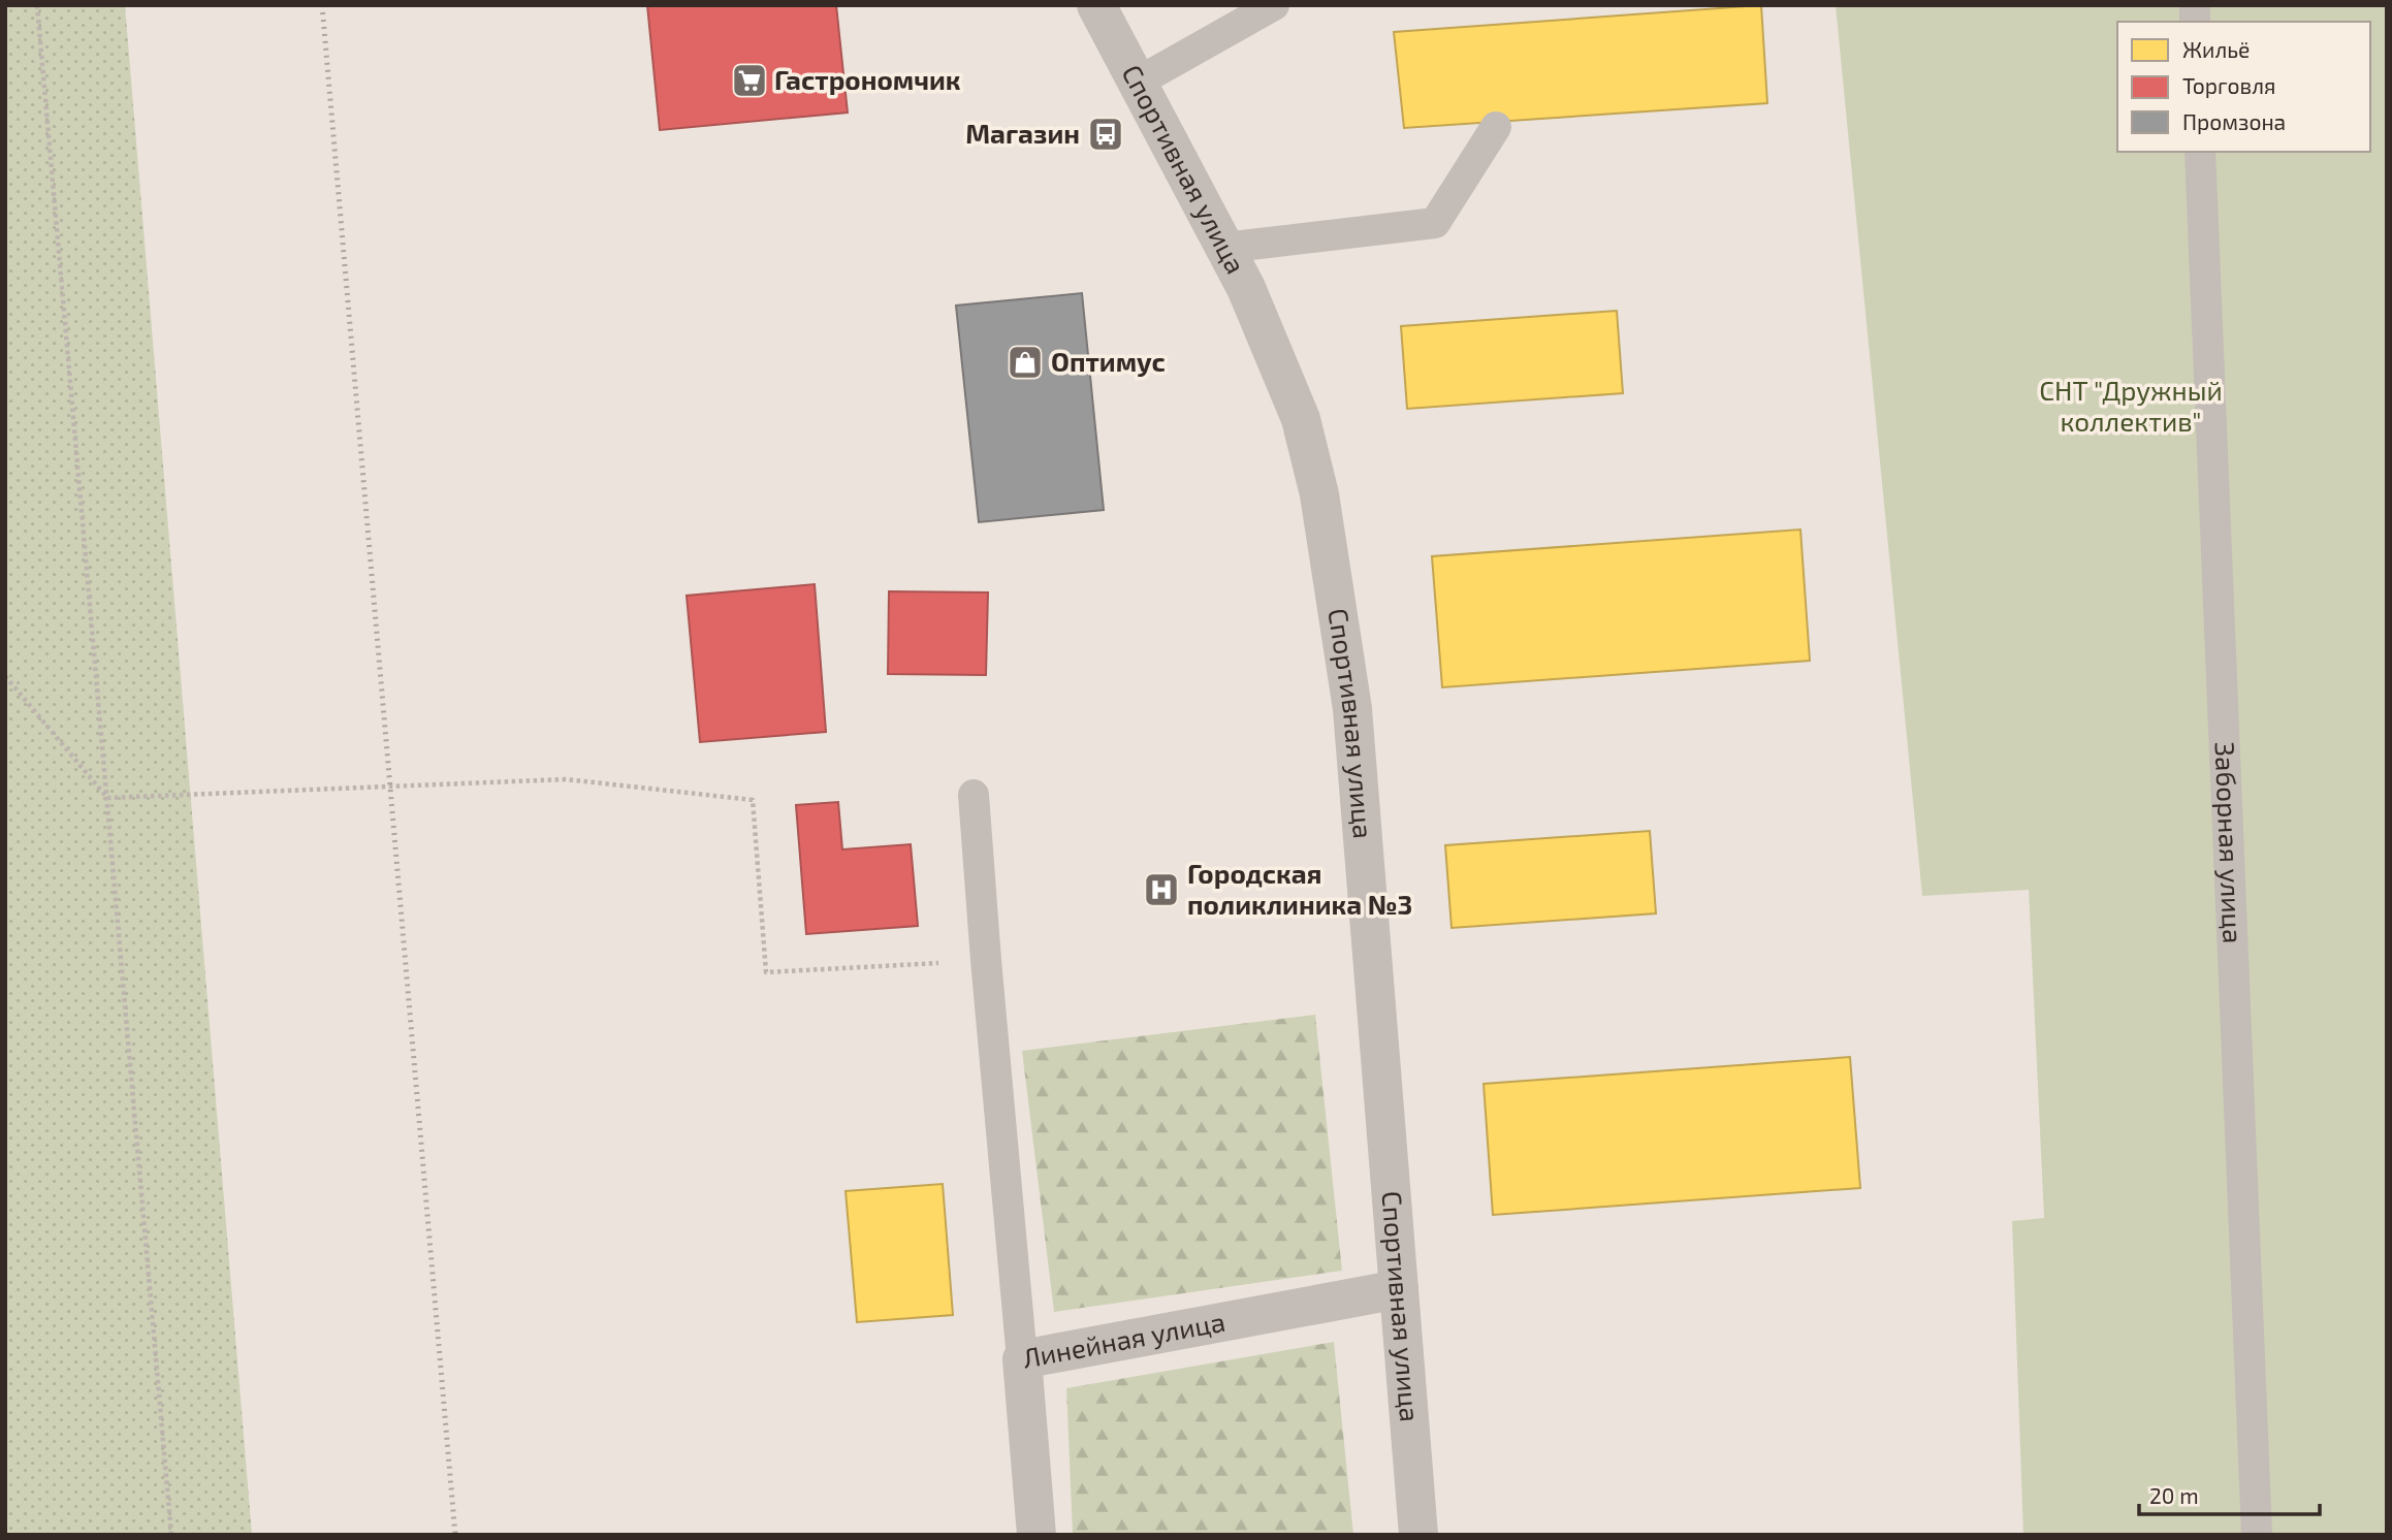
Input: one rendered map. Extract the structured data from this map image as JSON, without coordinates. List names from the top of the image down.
{
  "streets": {
    "street": ["Спортивная улица", "Линейная улица"],
    "lane": ["Заборная улица"]
  },
  "crossings": [
    ["Спортивная улица", "Линейная улица"]
  ],
  "parks": ["СНТ \"Дружный коллектив\""],
  "places": {
    "supermarket": ["Гастрономчик"],
    "bus stop": ["Магазин"],
    "shop": ["Оптимус"],
    "hospital": ["Городская поликлиника №3"]
  },
  "legend": ["Жильё", "Торговля", "Промзона"],
  "scale_bar": "20 m"
}
